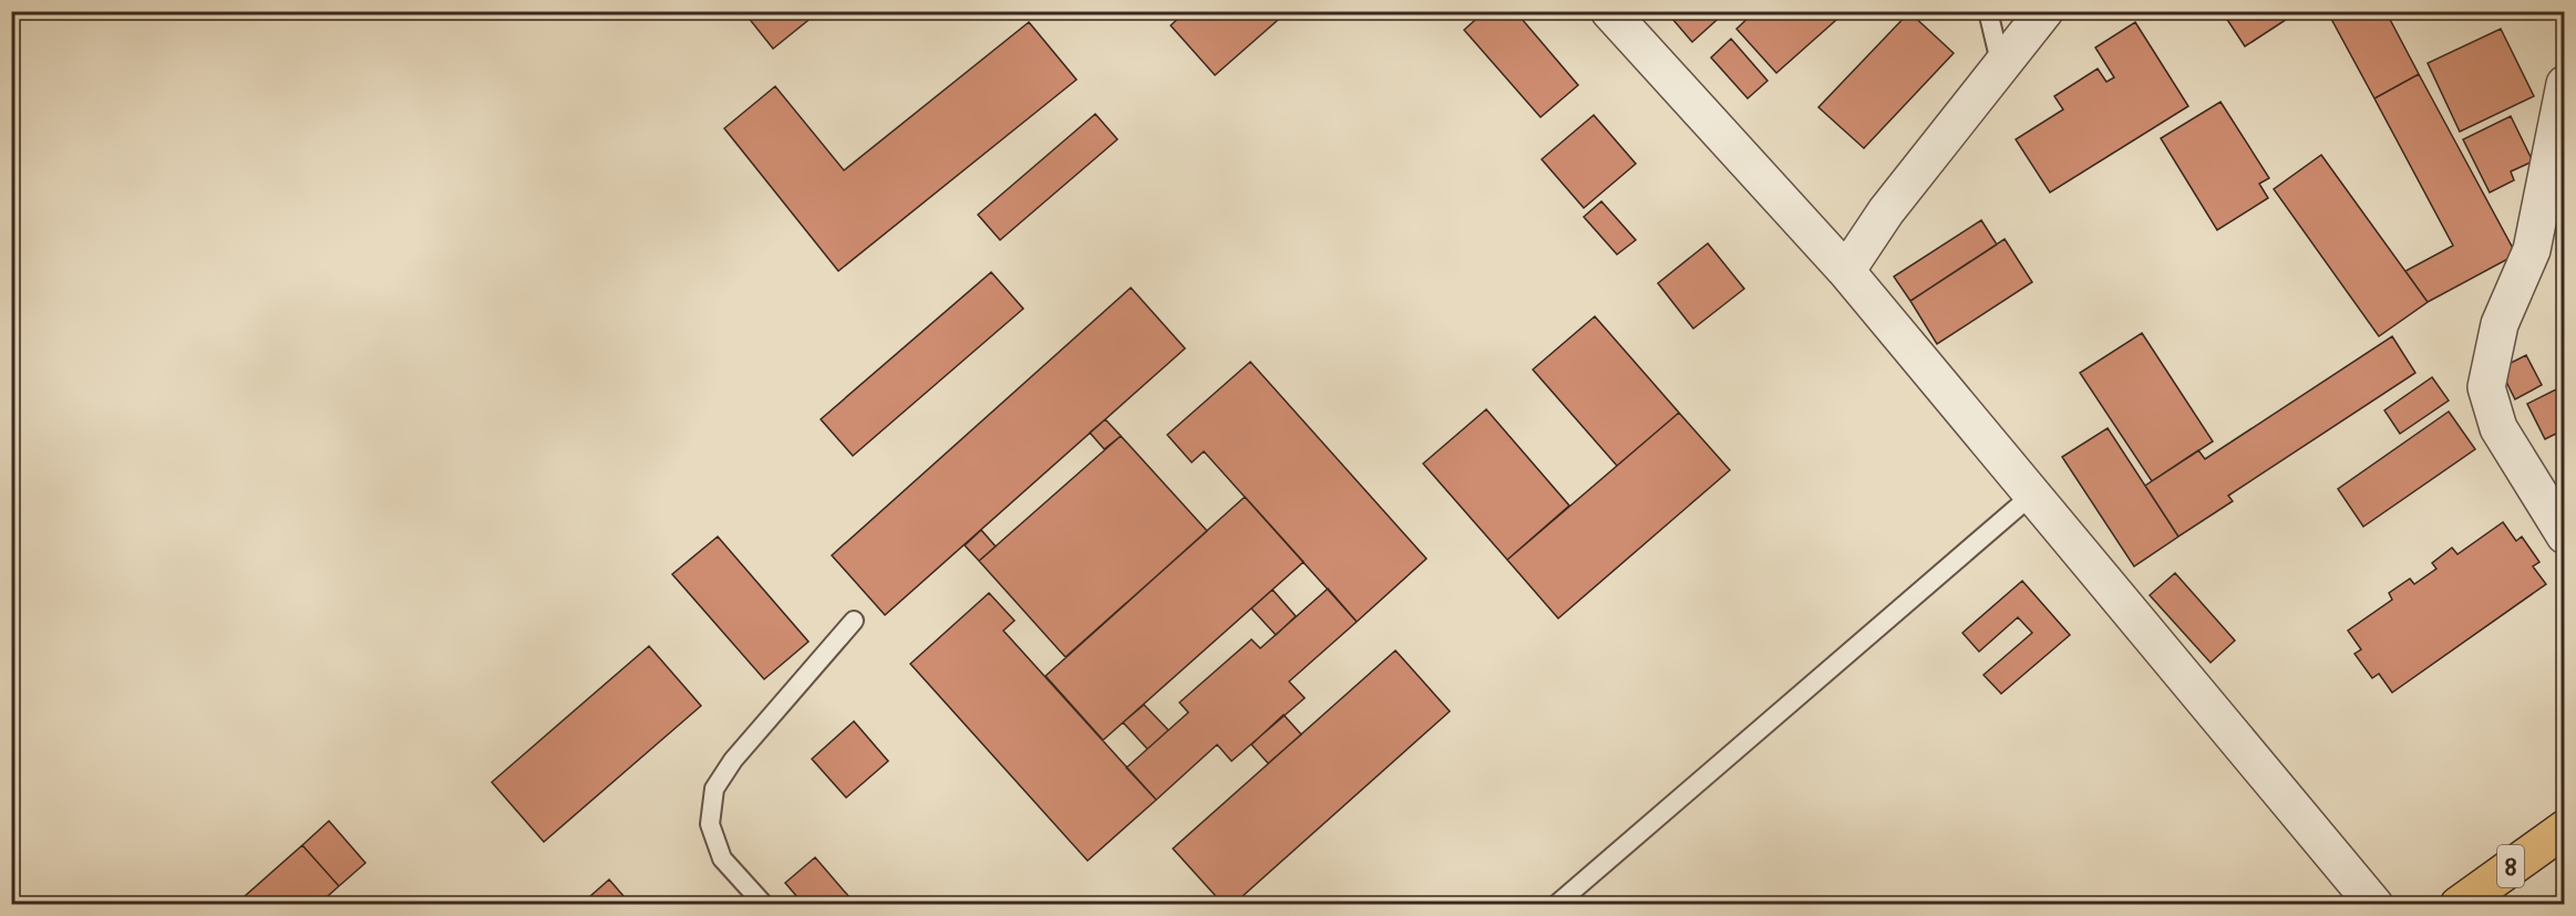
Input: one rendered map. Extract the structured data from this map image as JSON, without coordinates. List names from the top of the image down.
{
  "streets": {
    "highway": ["8"]
  }
}
